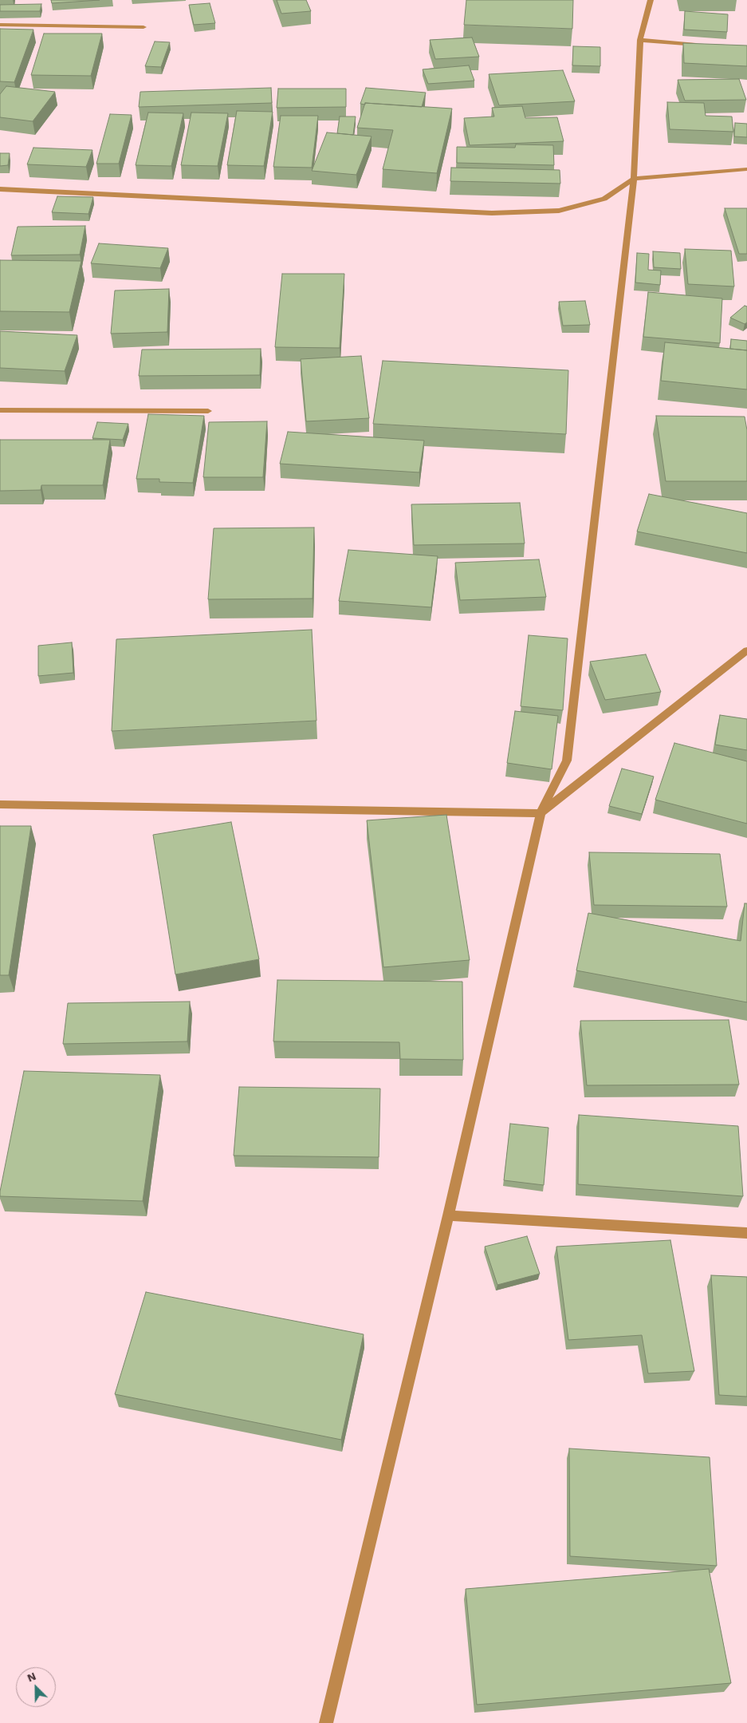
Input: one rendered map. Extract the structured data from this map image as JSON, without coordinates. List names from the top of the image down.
{
  "north": "top left"
}
